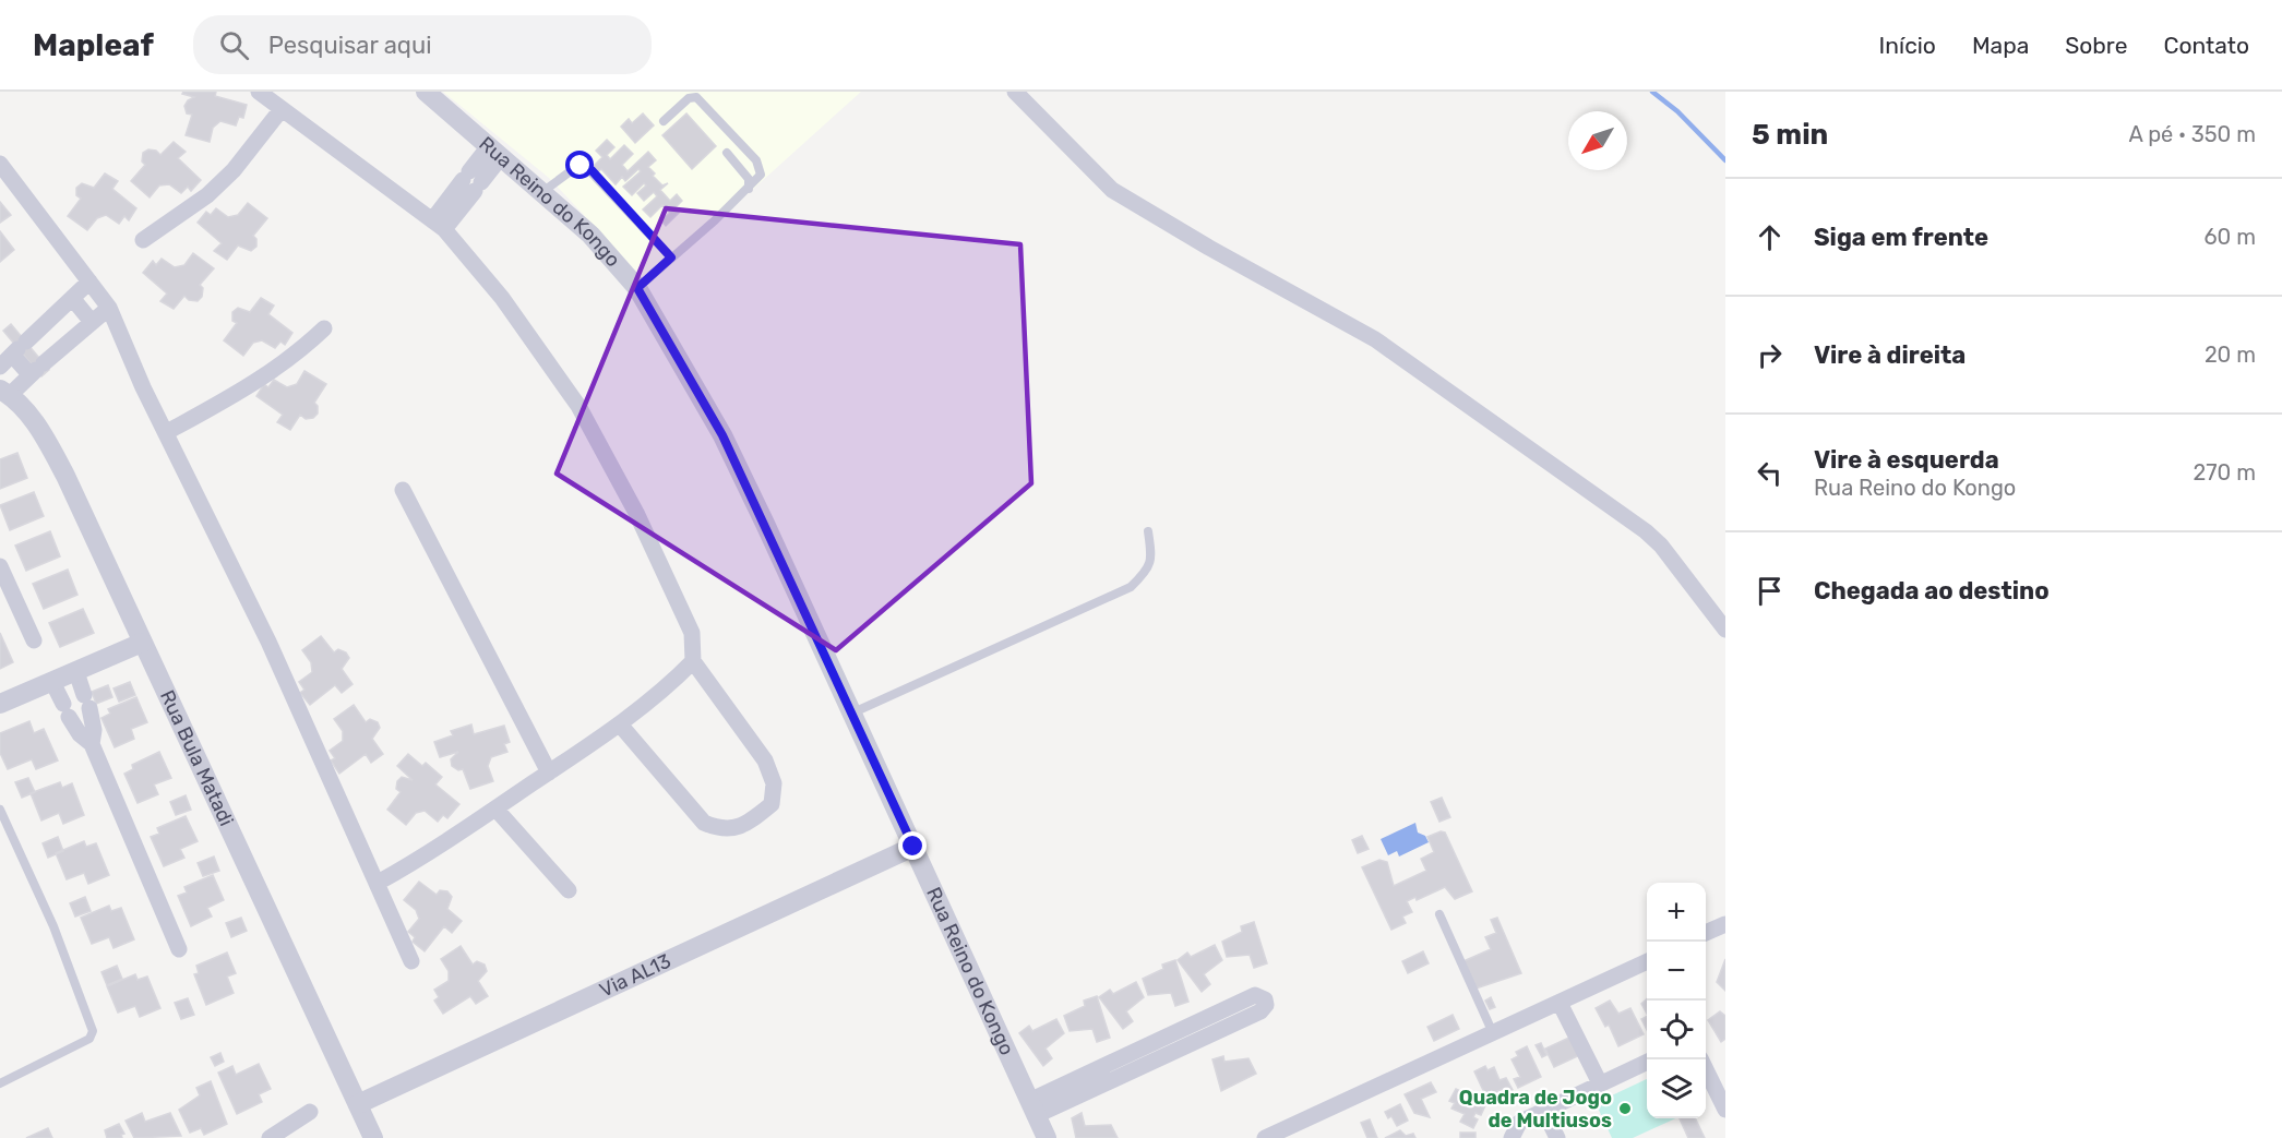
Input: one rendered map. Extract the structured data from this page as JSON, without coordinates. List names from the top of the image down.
{
  "streets": {
    "street": ["Rua Reino do Kongo", "Rua Bula Matadi", "Via AL13"]
  },
  "crossings": [
    ["Rua Reino do Kongo", "Via AL13"],
    ["Rua Bula Matadi", "Via AL13"]
  ],
  "places": ["Quadra de Jogo de Multiusos"],
  "north": "bottom left",
  "page": {
    "header": "Mapleaf",
    "search": "Pesquisar aqui",
    "nav": [
      "Início",
      "Mapa",
      "Sobre",
      "Contato"
    ],
    "heading": ["5 min", "A pé · 350 m"],
    "list": [
      ["Siga em frente", "60 m"],
      ["Vire à direita", "20 m"],
      ["Vire à esquerda", "Rua Reino do Kongo", "270 m"],
      "Chegada ao destino"
    ],
    "map_buttons": ["+", "−"]
  }
}
